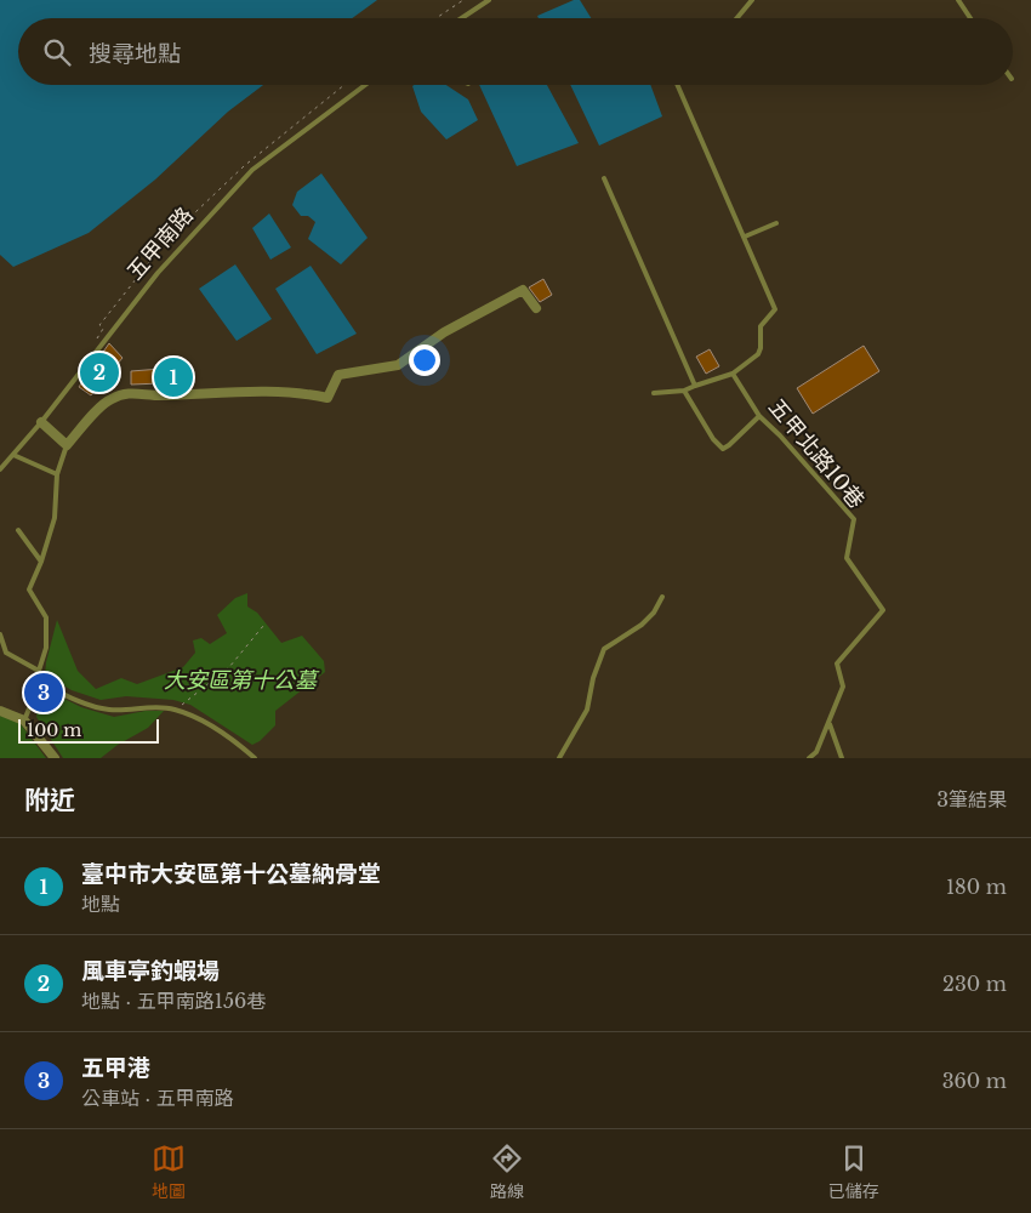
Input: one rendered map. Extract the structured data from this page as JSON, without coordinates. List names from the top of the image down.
{
  "streets": {
    "lane": ["五甲南路", "五甲北路10巷"]
  },
  "parks": ["大安區第十公墓"],
  "scale_bar": "100 m",
  "page": {
    "search": "搜尋地點",
    "pins": ["2", "1", "3"],
    "scale": "100 m",
    "heading": ["附近", "3筆結果"],
    "list": [
      {
        "mark": "1",
        "name": "臺中市大安區第十公墓納骨堂",
        "note": "地點",
        "value": "180 m"
      },
      {
        "mark": "2",
        "name": "風車亭釣蝦場",
        "note": "地點 · 五甲南路156巷",
        "value": "230 m"
      },
      {
        "mark": "3",
        "name": "五甲港",
        "note": "公車站 · 五甲南路",
        "value": "360 m"
      }
    ],
    "nav": ["地圖", "路線", "已儲存"]
  }
}
